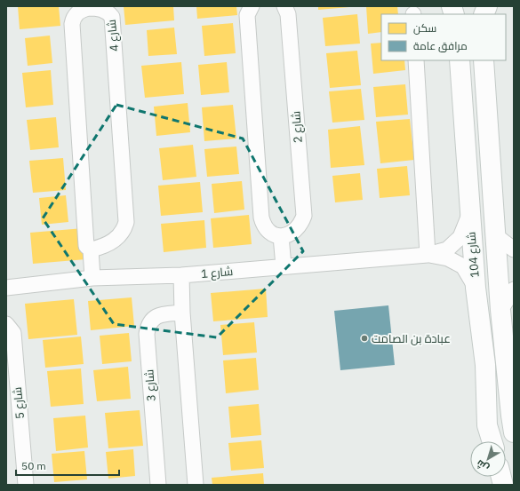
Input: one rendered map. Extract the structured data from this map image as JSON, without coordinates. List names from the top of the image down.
{
  "streets": {
    "street": [
      "شارع 4",
      "شارع 2",
      "شارع 104",
      "شارع 1",
      "شارع 3",
      "شارع 5"
    ]
  },
  "crossings": [
    ["شارع 4", "شارع 1"],
    ["شارع 104", "شارع 1"]
  ],
  "places": ["عبادة بن الصامت"],
  "legend": ["سكن", "مرافق عامة"],
  "scale_bar": "50 m",
  "north": "bottom left"
}
